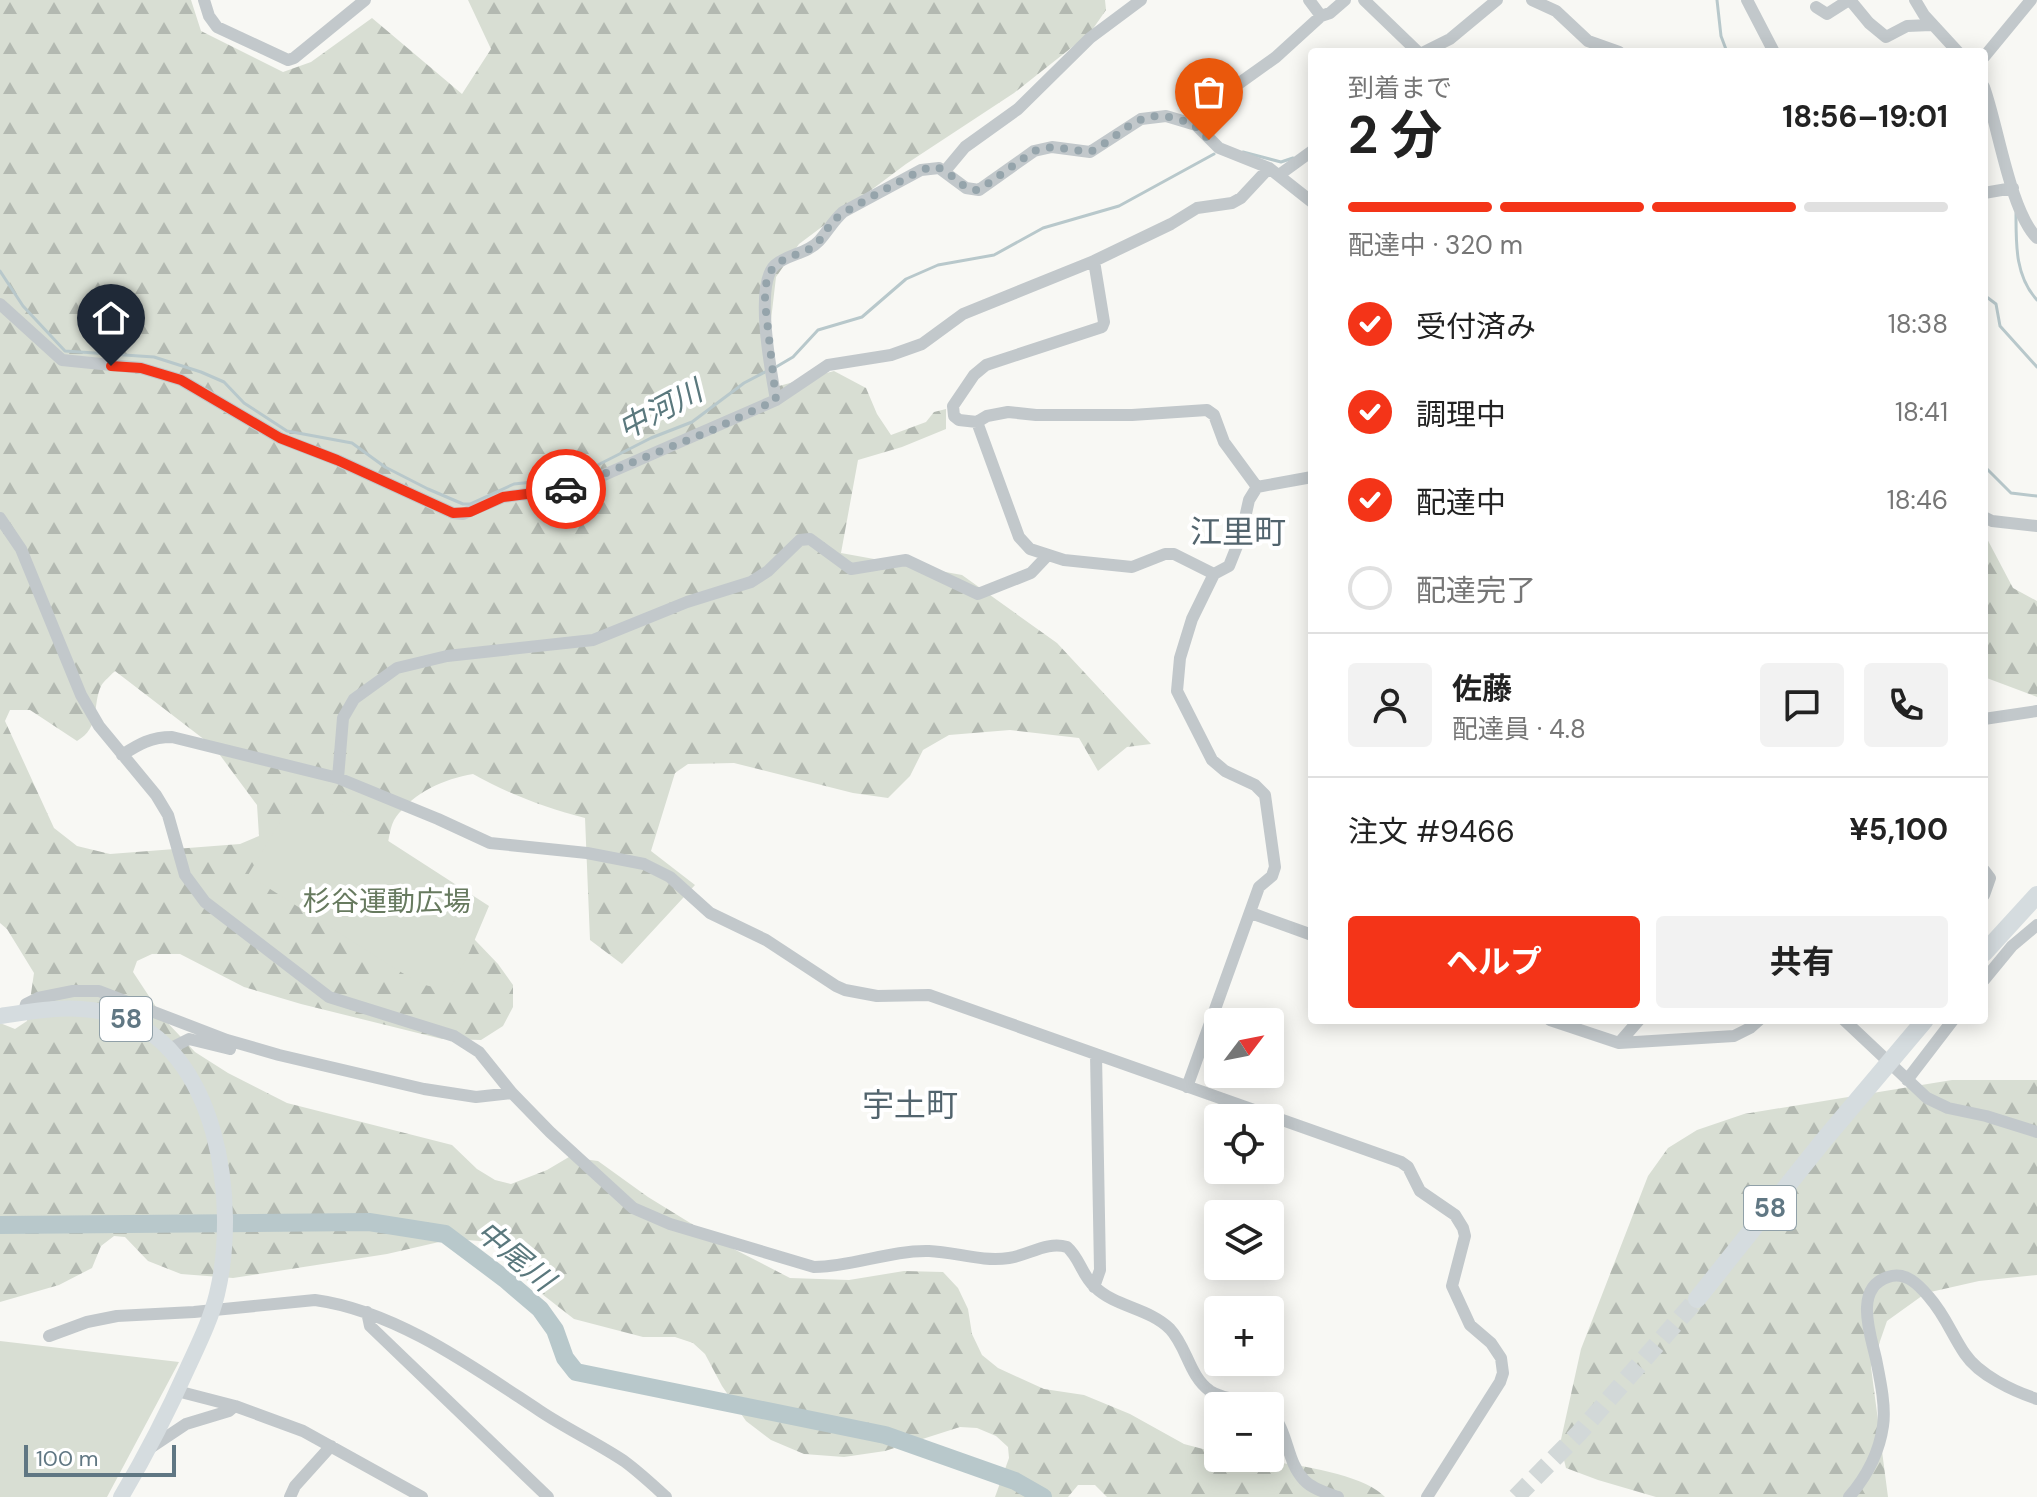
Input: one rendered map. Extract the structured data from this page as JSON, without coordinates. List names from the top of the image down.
{
  "streets": {
    "highway": ["58"]
  },
  "districts": ["江里町", "宇土町"],
  "water": ["中河川", "中尾川"],
  "parks": ["杉谷運動広場"],
  "scale_bar": "100 m",
  "north": "top right",
  "page": {
    "heading": ["2 分", "到着まで", "18:56–19:01"],
    "panel": [
      "佐藤",
      "配達員 · 4.8",
      "注文 #9466",
      "¥5,100"
    ],
    "bar": "配達中 · 320 m",
    "list": [
      ["受付済み", "18:38"],
      ["調理中", "18:41"],
      ["配達中", "18:46"],
      "配達完了"
    ],
    "buttons": ["ヘルプ", "共有"],
    "map_buttons": ["+", "−"],
    "scale": "100 m"
  }
}
